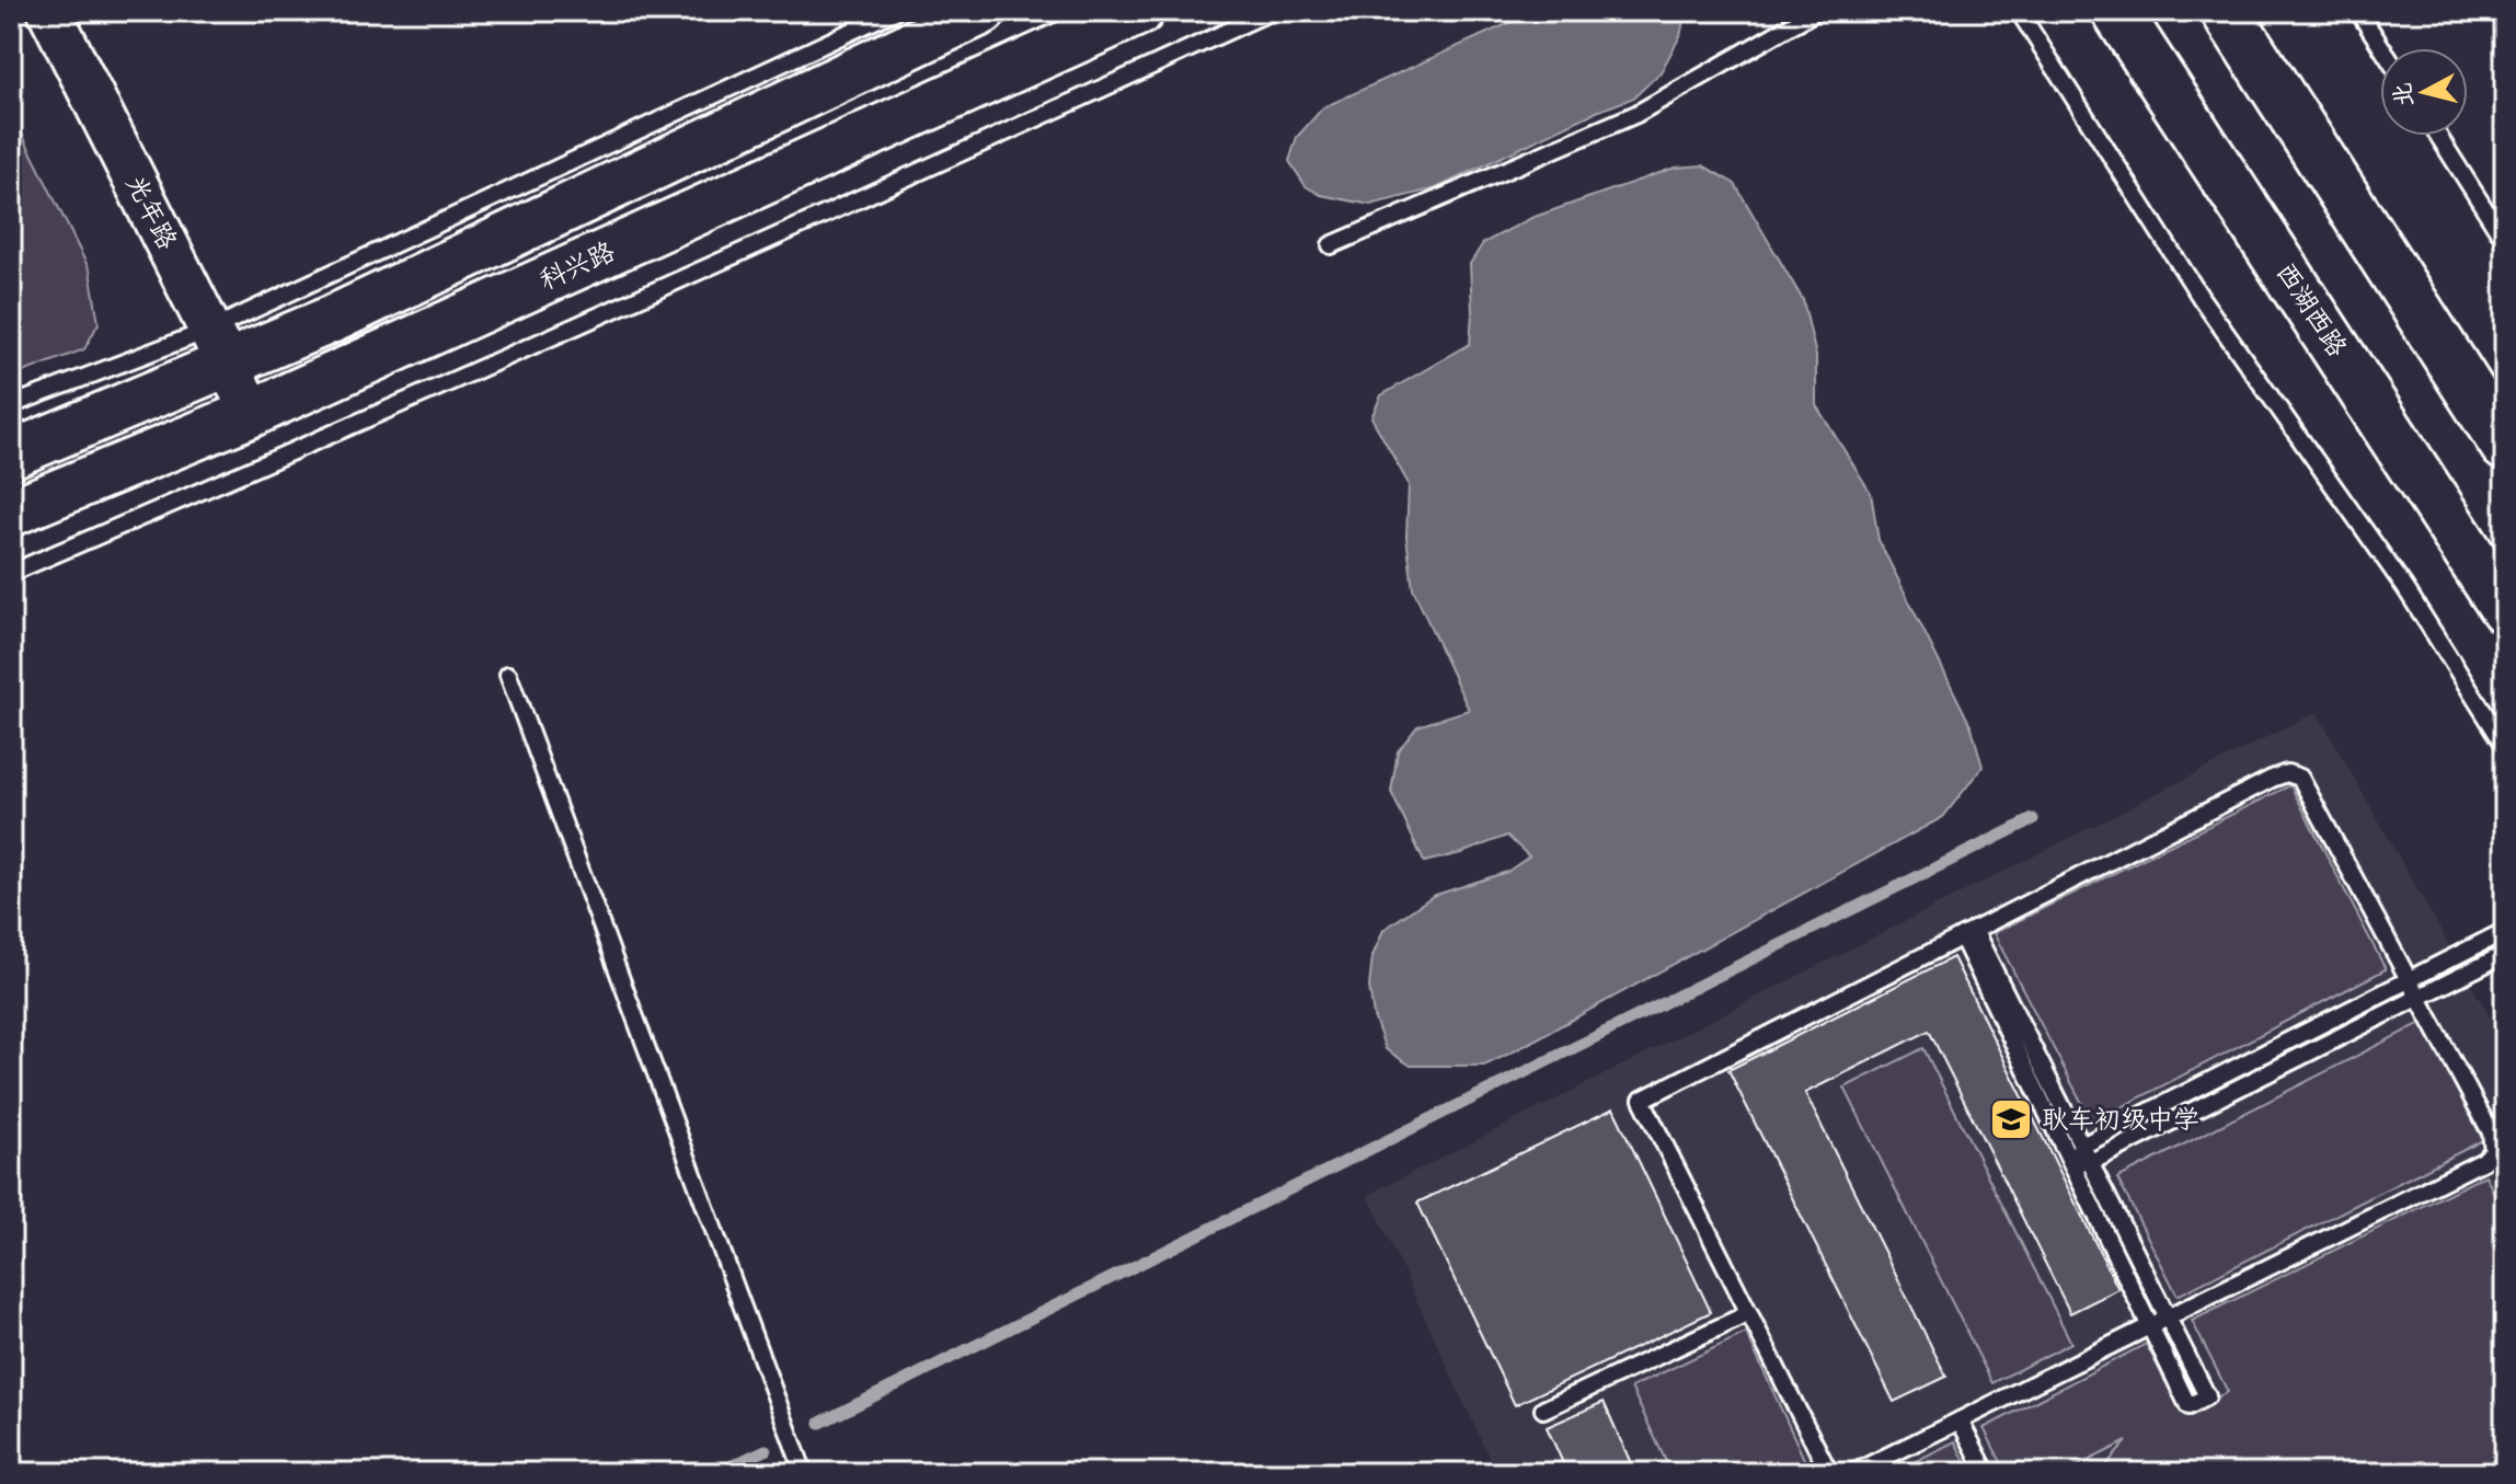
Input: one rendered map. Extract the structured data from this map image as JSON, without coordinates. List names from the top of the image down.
{
  "streets": {
    "main road": ["科兴路", "西湖西路"],
    "street": ["光年路"]
  },
  "crossings": [
    ["光年路", "科兴路"]
  ],
  "places": {
    "school or university": ["耿车初级中学"]
  },
  "north": "left"
}
